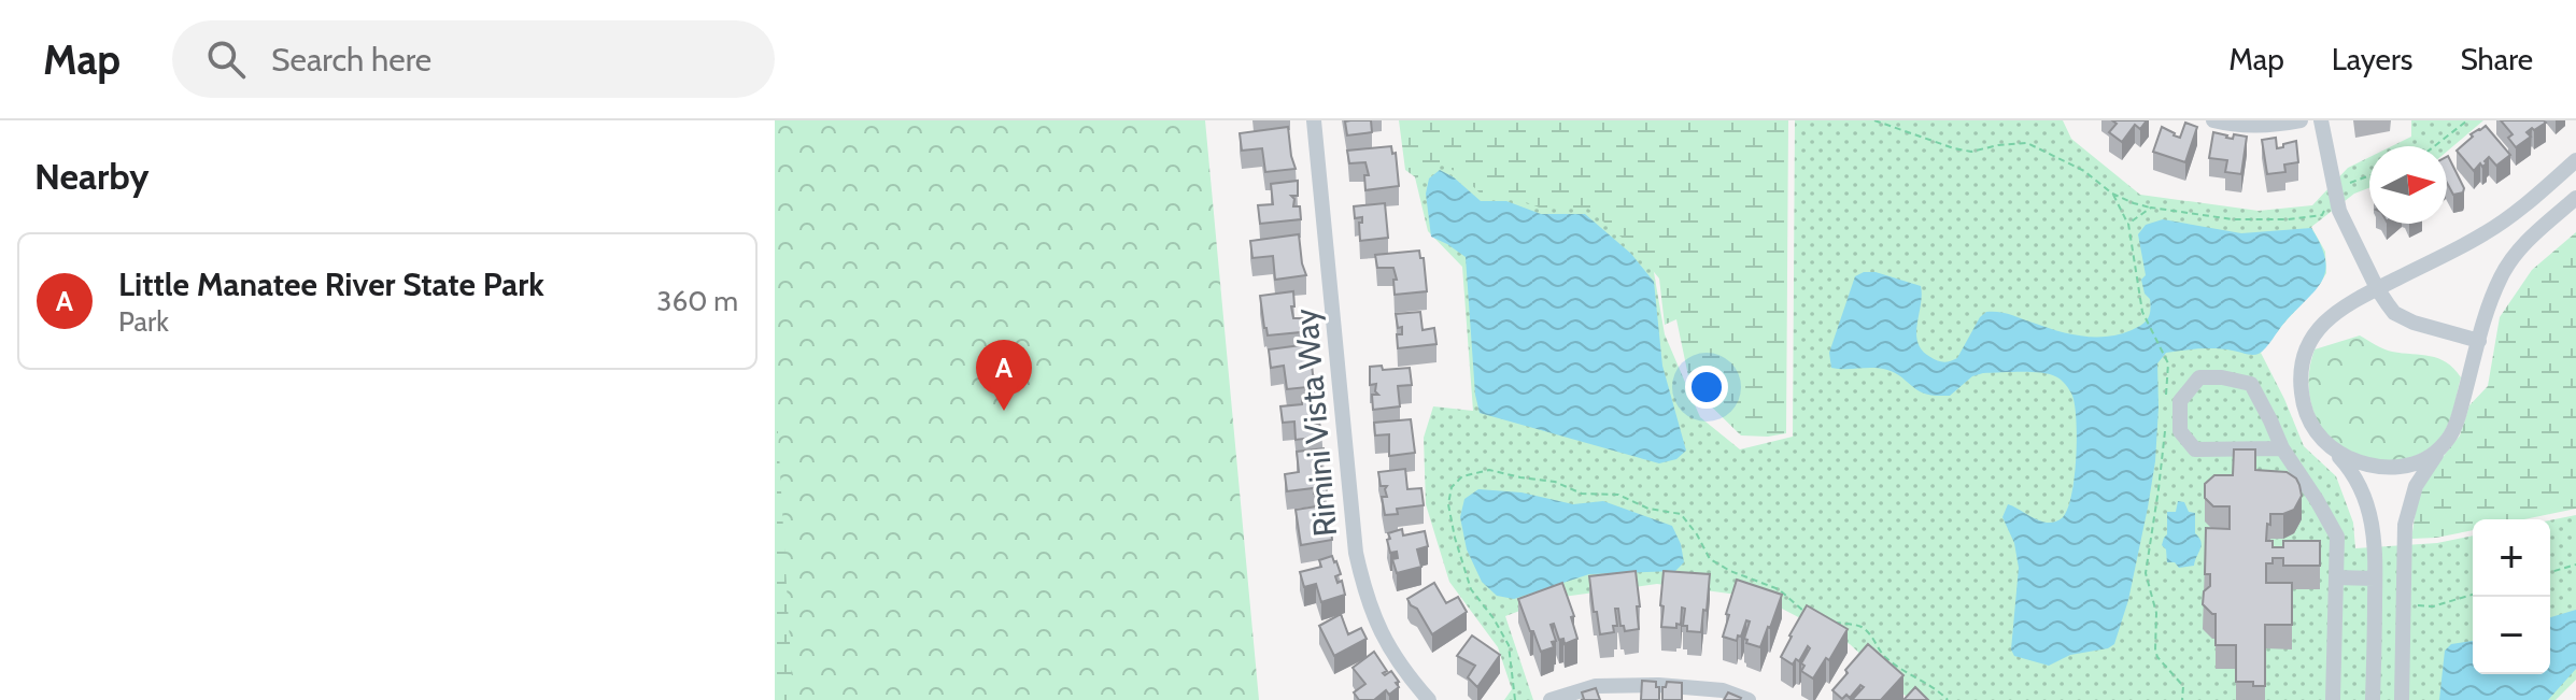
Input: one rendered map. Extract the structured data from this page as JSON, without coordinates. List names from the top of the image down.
{
  "streets": {
    "street": ["Rimini Vista Way"]
  },
  "north": "right",
  "page": {
    "header": "Map",
    "search": "Search here",
    "nav": ["Map", "Layers", "Share"],
    "heading": "Nearby",
    "list": [
      {
        "mark": "A",
        "name": "Little Manatee River State Park",
        "note": "Park",
        "value": "360 m"
      }
    ],
    "pins": "A",
    "map_buttons": ["+", "−"]
  }
}
